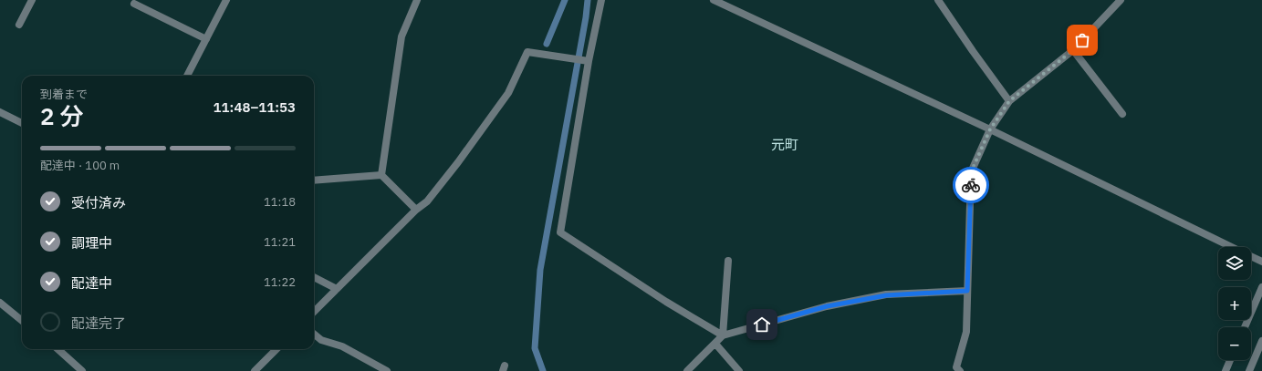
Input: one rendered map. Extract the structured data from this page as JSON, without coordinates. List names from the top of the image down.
{
  "districts": ["元町"],
  "page": {
    "heading": ["2 分", "到着まで", "11:48–11:53"],
    "bar": "配達中 · 100 m",
    "list": [
      ["受付済み", "11:18"],
      ["調理中", "11:21"],
      ["配達中", "11:22"],
      "配達完了"
    ],
    "map_buttons": ["+", "−"]
  }
}
